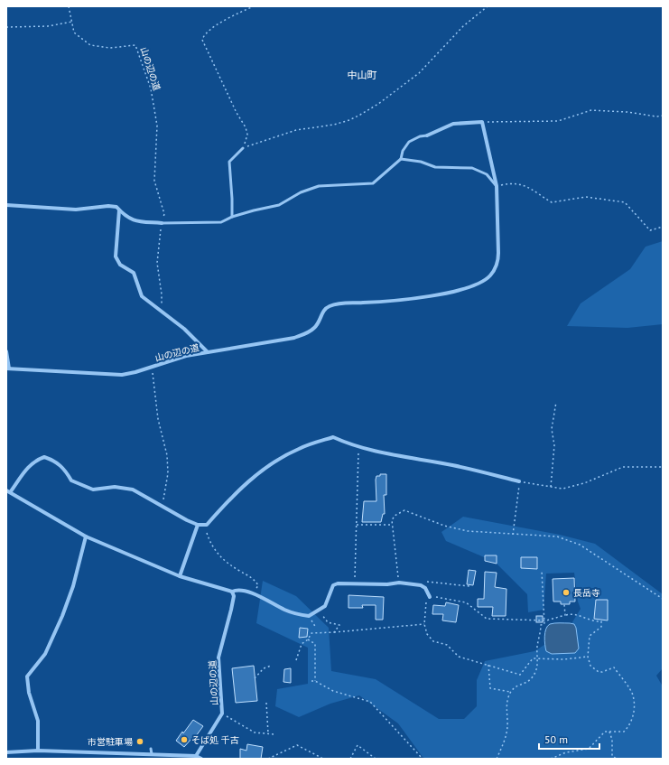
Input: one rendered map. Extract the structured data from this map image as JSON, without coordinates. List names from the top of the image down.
{
  "streets": {
    "street": ["山の辺の道"]
  },
  "districts": ["中山町"],
  "places": ["長岳寺", "そば処 千古", "市営駐車場"],
  "scale_bar": "50 m"
}
